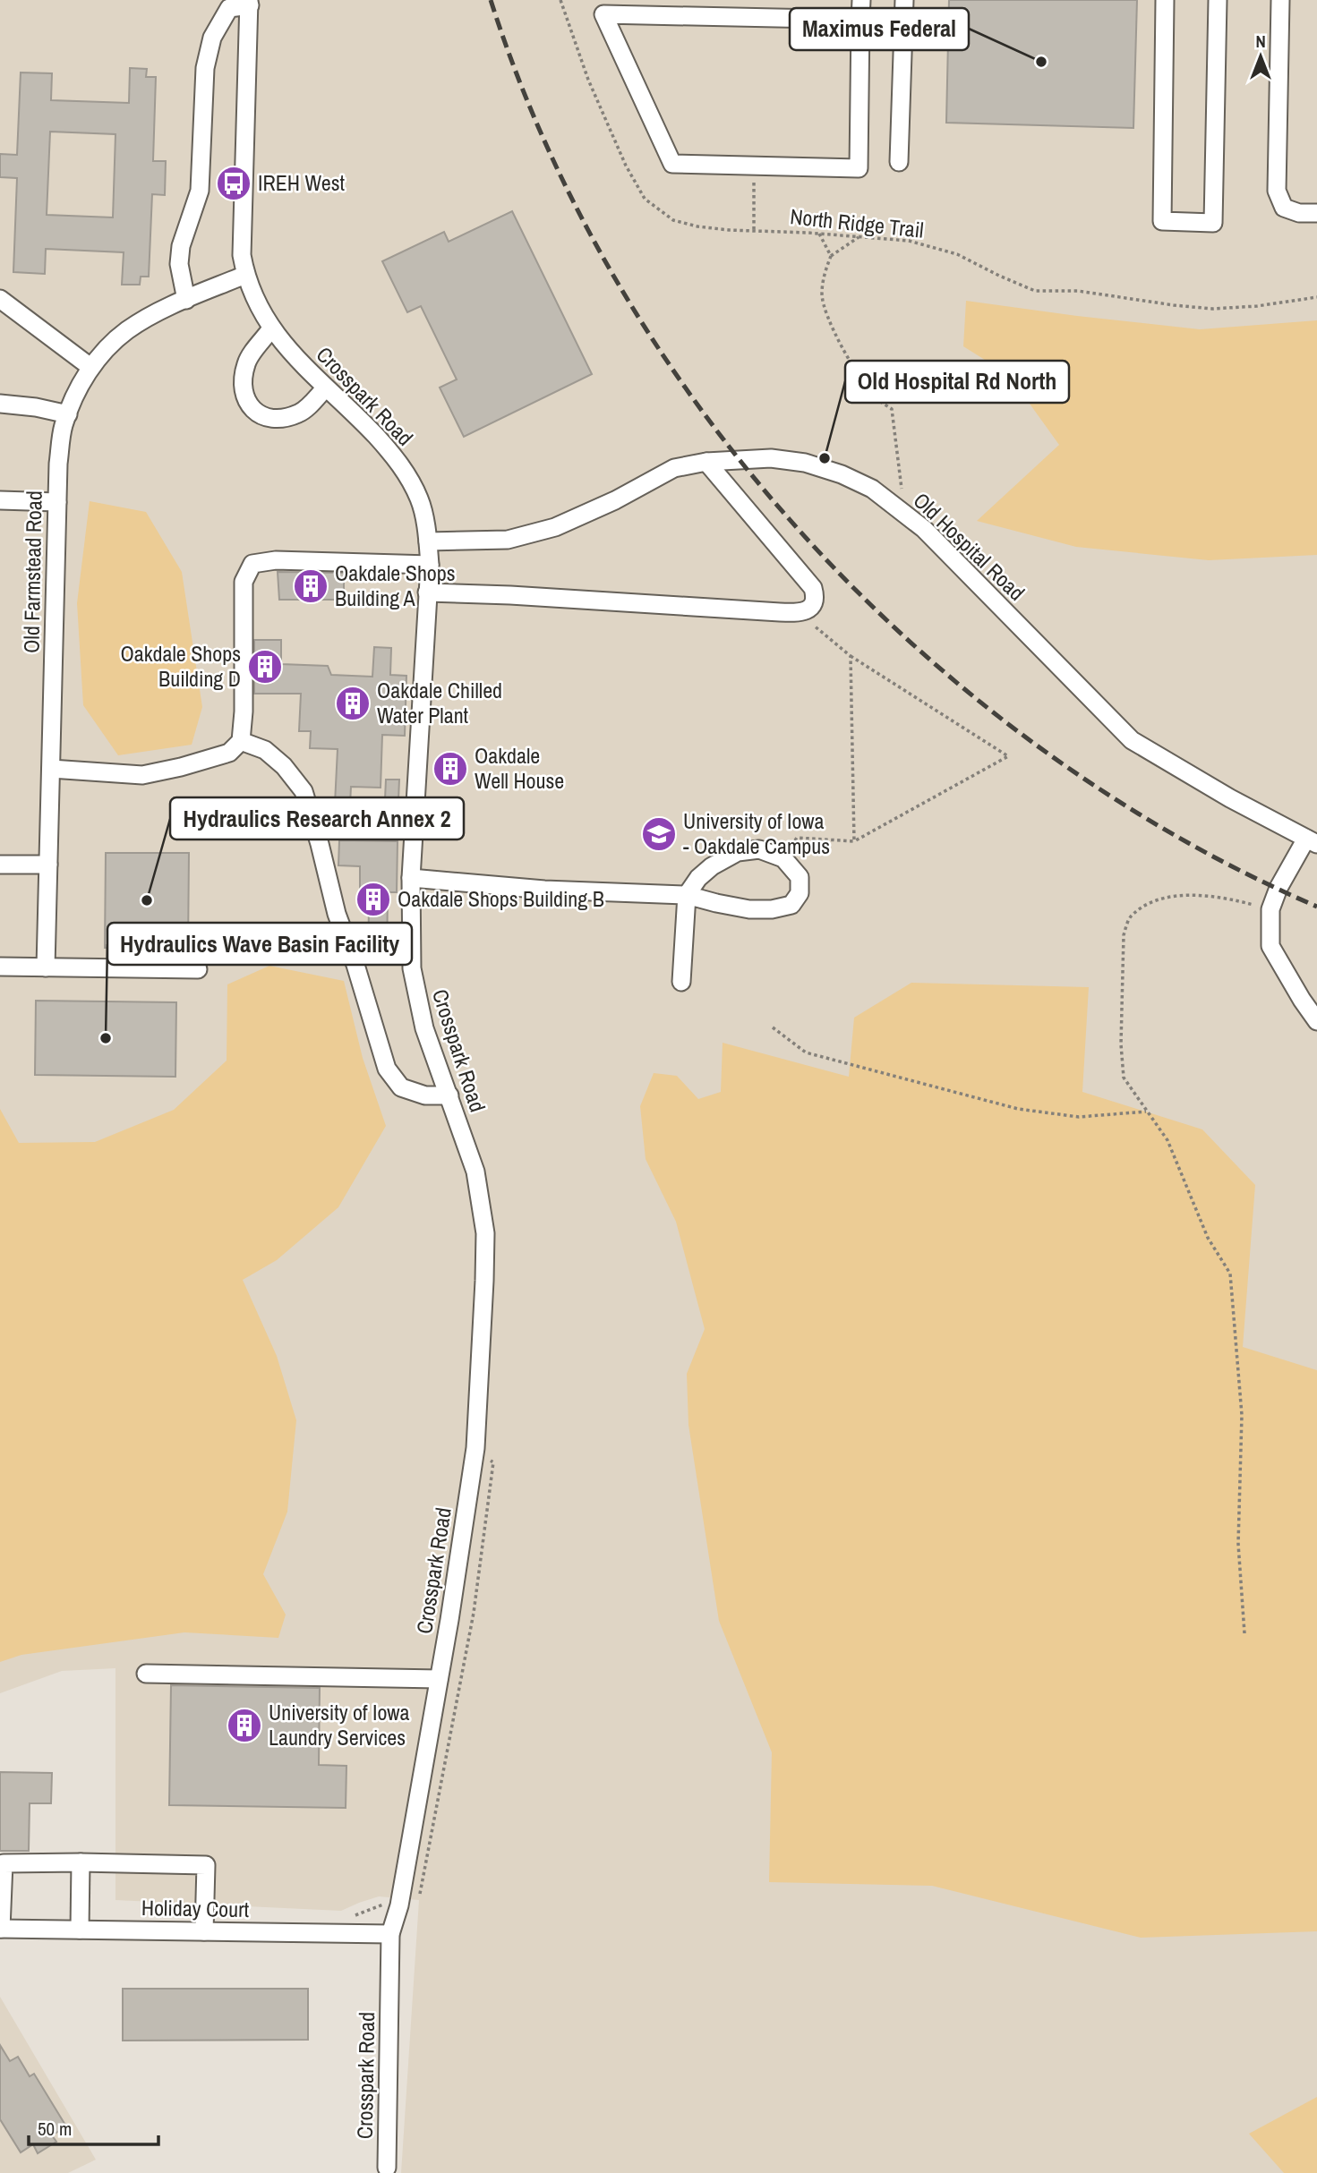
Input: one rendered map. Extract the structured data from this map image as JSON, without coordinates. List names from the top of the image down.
{
  "streets": {
    "street": [
      "Crosspark Road",
      "Old Hospital Road",
      "Old Farmstead Road",
      "Holiday Court"
    ],
    "path": ["North Ridge Trail"]
  },
  "crossings": [
    ["Crosspark Road", "Old Hospital Road"],
    ["Crosspark Road", "Old Farmstead Road"],
    ["Crosspark Road", "Holiday Court"]
  ],
  "places": {
    "other": [
      "Maximus Federal",
      "Old Hospital Rd North",
      "Hydraulics Research Annex 2",
      "Hydraulics Wave Basin Facility"
    ],
    "bus stop": ["IREH West"],
    "building": [
      "Oakdale Shops Building A",
      "Oakdale Shops Building D",
      "Oakdale Chilled Water Plant",
      "Oakdale Well House",
      "Oakdale Shops Building B",
      "University of Iowa Laundry Services"
    ],
    "school or university": ["University of Iowa - Oakdale Campus"]
  },
  "scale_bar": "50 m",
  "north": "top"
}
